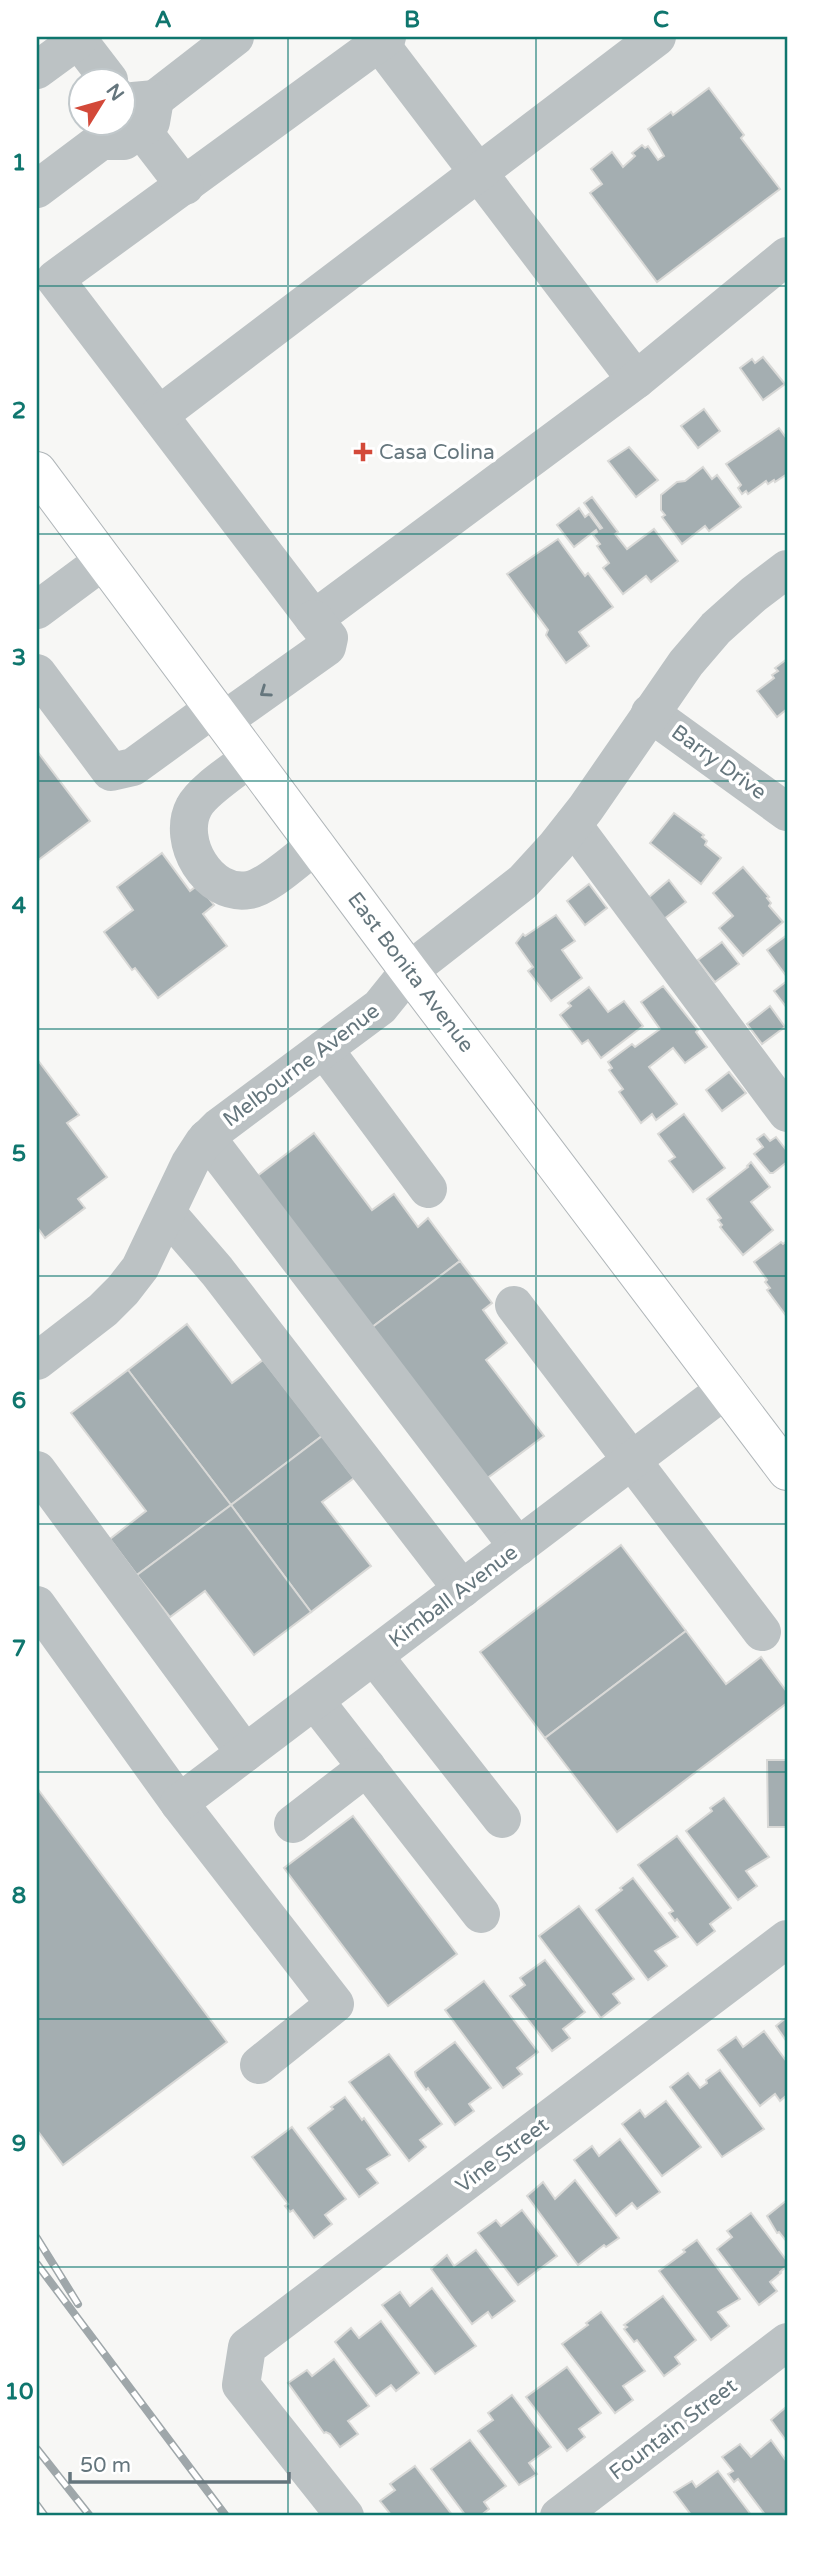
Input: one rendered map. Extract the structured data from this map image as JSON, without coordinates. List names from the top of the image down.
{
  "streets": {
    "main road": ["East Bonita Avenue"],
    "street": [
      "Barry Drive",
      "Melbourne Avenue",
      "Kimball Avenue",
      "Vine Street",
      "Fountain Street"
    ]
  },
  "crossings": [
    ["Barry Drive", "Melbourne Avenue"],
    ["East Bonita Avenue", "Melbourne Avenue"],
    ["East Bonita Avenue", "Kimball Avenue"]
  ],
  "places": {
    "health": ["Casa Colina"]
  },
  "scale_bar": "50 m",
  "north": "top right",
  "grid": {
    "columns": ["A", "B", "C"],
    "rows": [
      "1",
      "2",
      "3",
      "4",
      "5",
      "6",
      "7",
      "8",
      "9",
      "10"
    ]
  }
}
